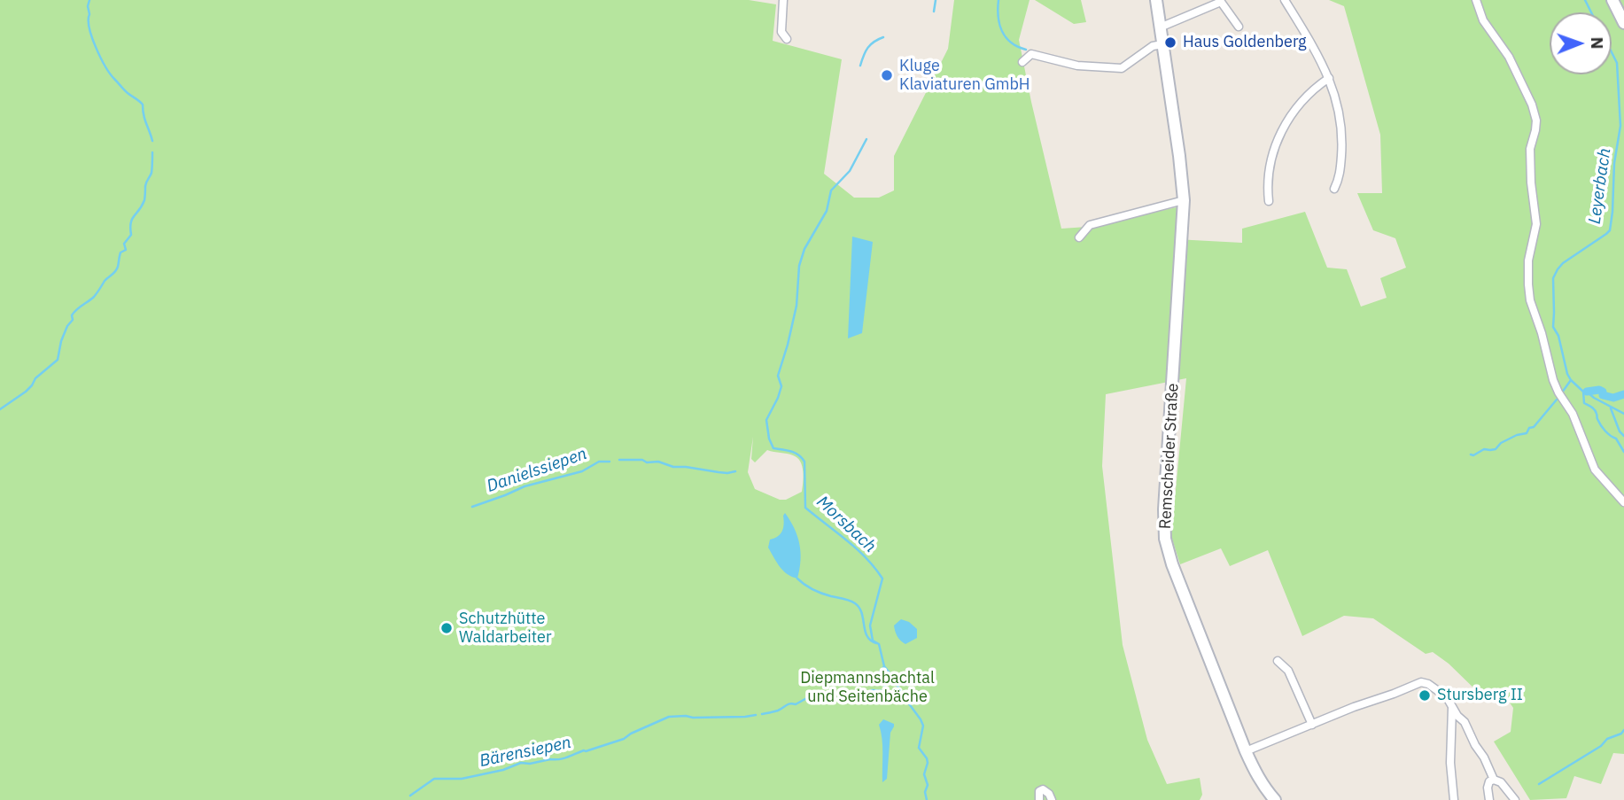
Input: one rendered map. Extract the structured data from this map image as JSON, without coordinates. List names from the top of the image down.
{
  "streets": {
    "main road": ["Remscheider Straße"]
  },
  "water": [
    "Leyerbach",
    "Danielssiepen",
    "Morsbach",
    "Bärensiepen"
  ],
  "parks": ["Diepmannsbachtal und Seitenbäche"],
  "places": [
    "Haus Goldenberg",
    "Kluge Klaviaturen GmbH",
    "Schutzhütte Waldarbeiter",
    "Stursberg II"
  ],
  "north": "right"
}
